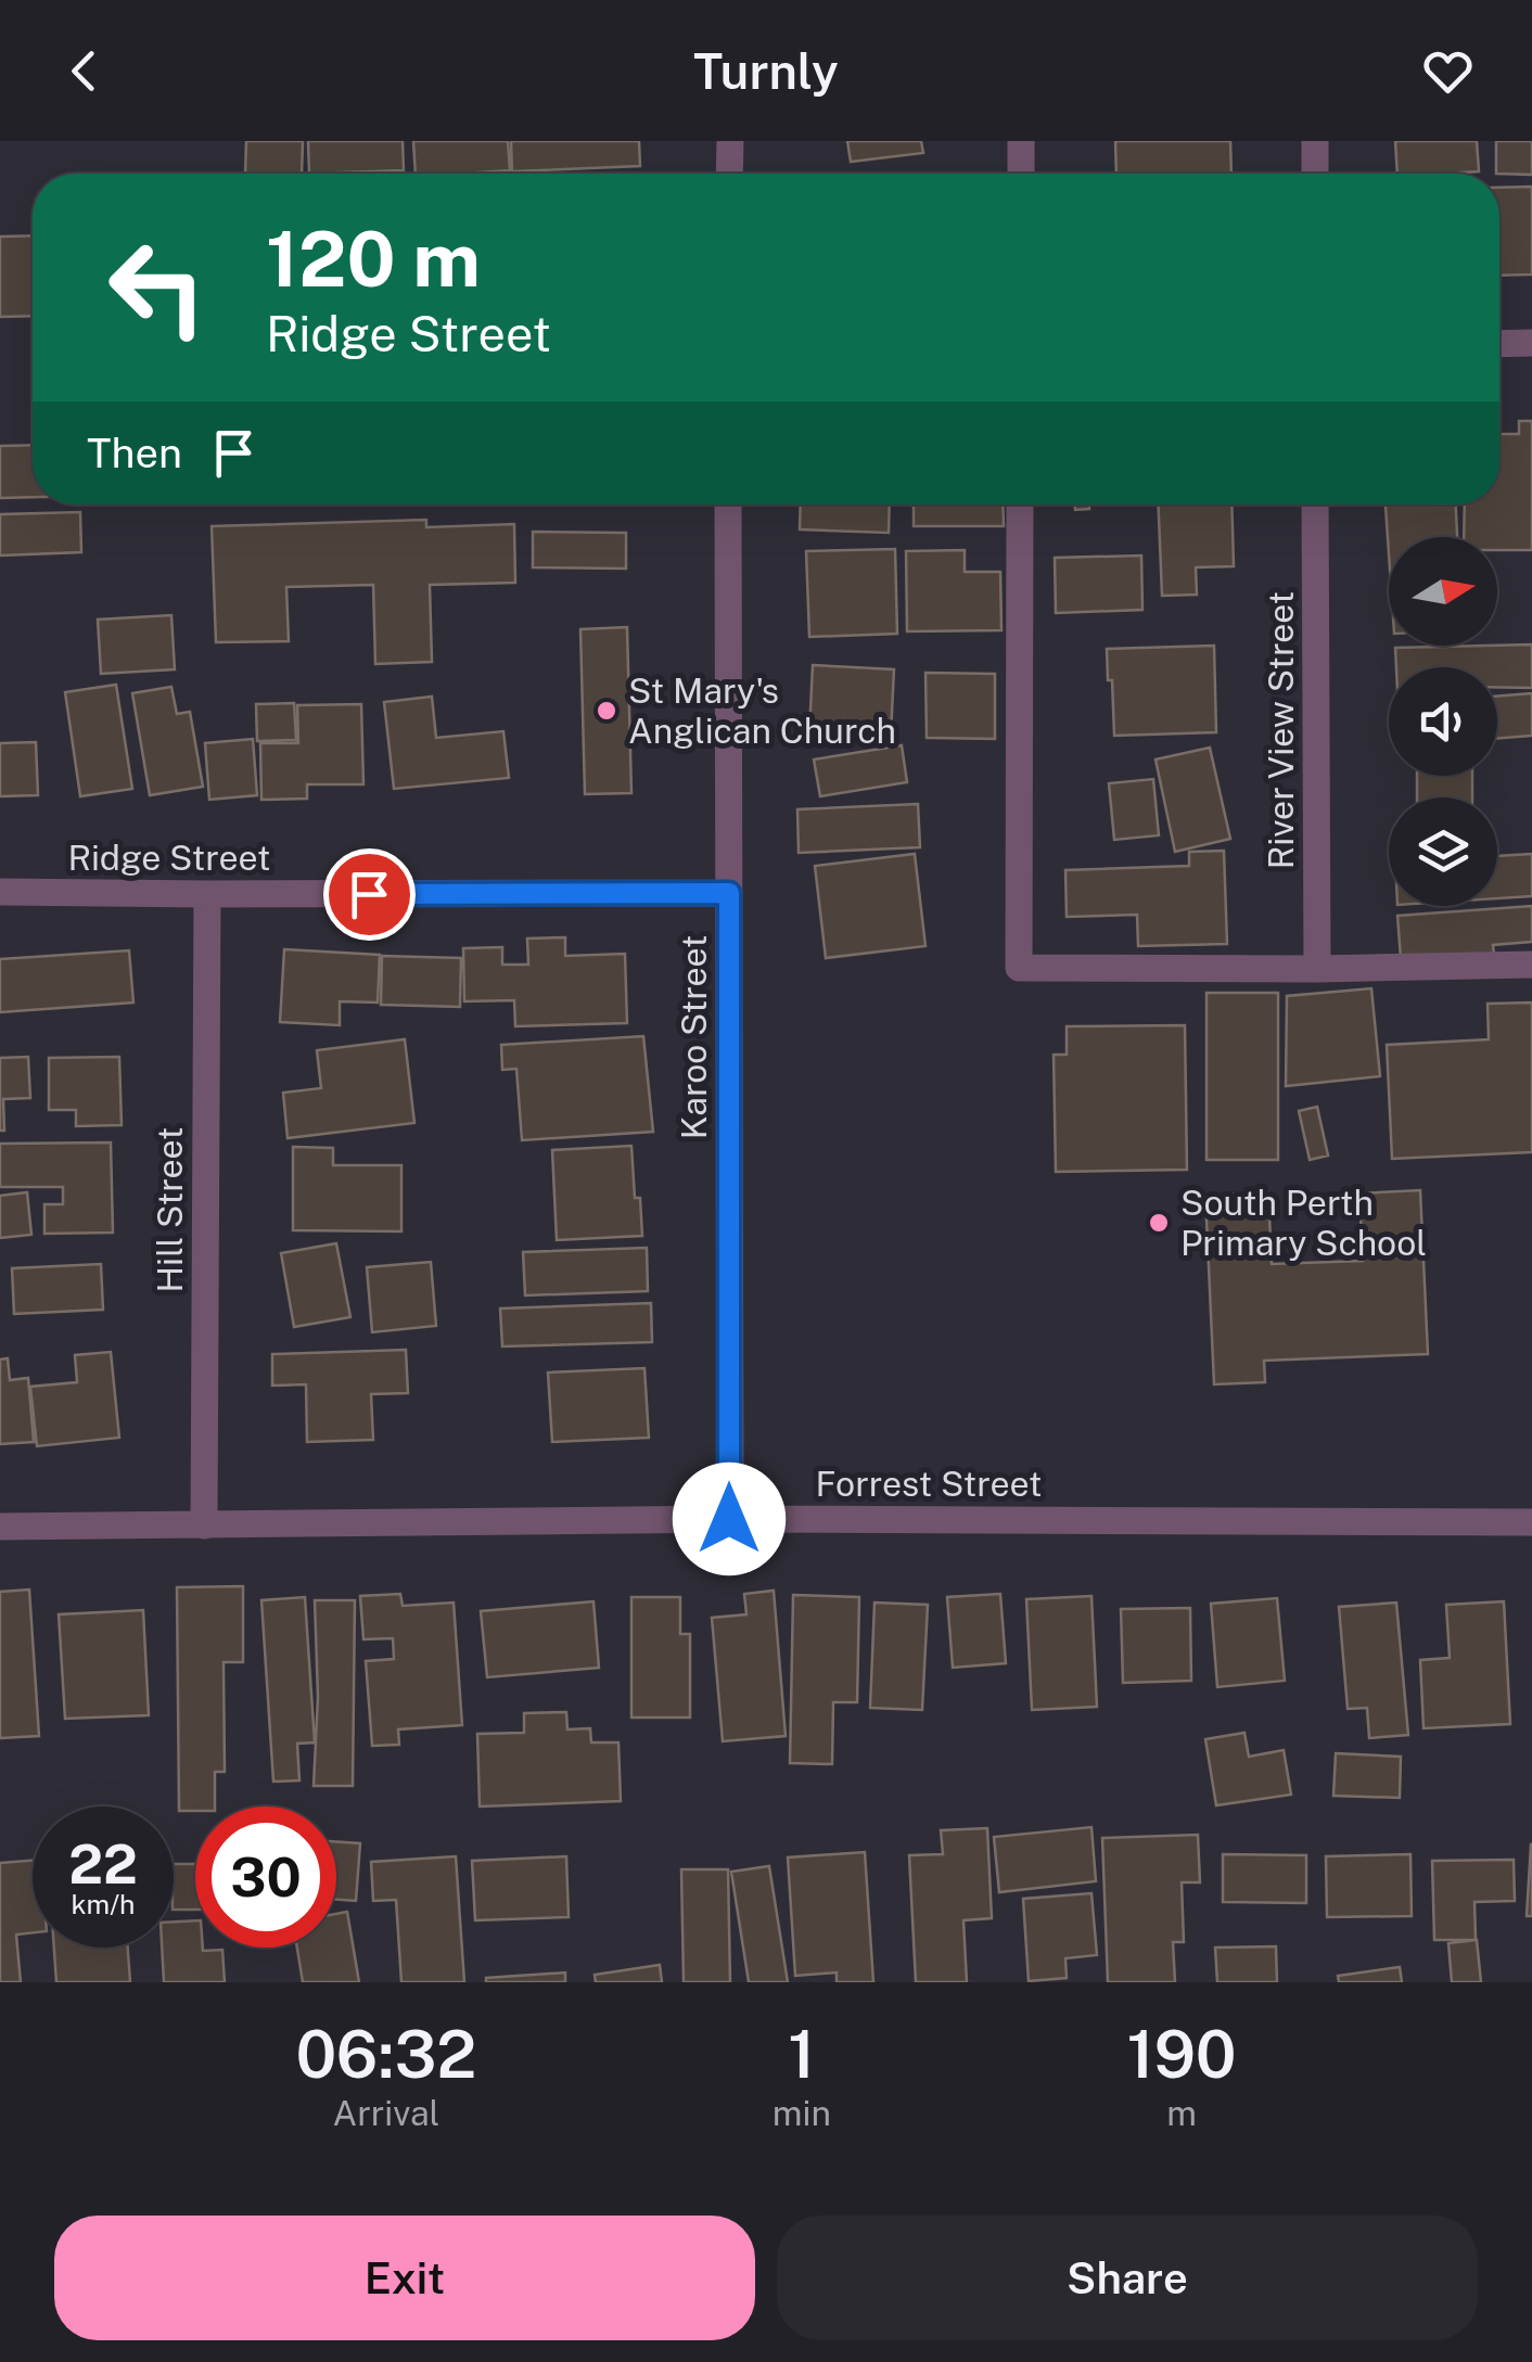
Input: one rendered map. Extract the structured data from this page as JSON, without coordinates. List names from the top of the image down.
{
  "streets": {
    "street": [
      "River View Street",
      "Ridge Street",
      "Karoo Street",
      "Hill Street",
      "Forrest Street"
    ]
  },
  "crossings": [
    ["Ridge Street", "Karoo Street"],
    ["Ridge Street", "Hill Street"],
    ["Karoo Street", "Forrest Street"],
    ["Hill Street", "Forrest Street"]
  ],
  "places": ["St Mary's Anglican Church", "South Perth Primary School"],
  "north": "right",
  "page": {
    "header": "Turnly",
    "turn": ["120 m", "Ridge Street"],
    "then": "Then",
    "speed": "22 km/h",
    "limit": "30",
    "eta": [
      "06:32",
      "Arrival",
      "1",
      "min",
      "190",
      "m"
    ],
    "buttons": ["Exit", "Share"]
  }
}
